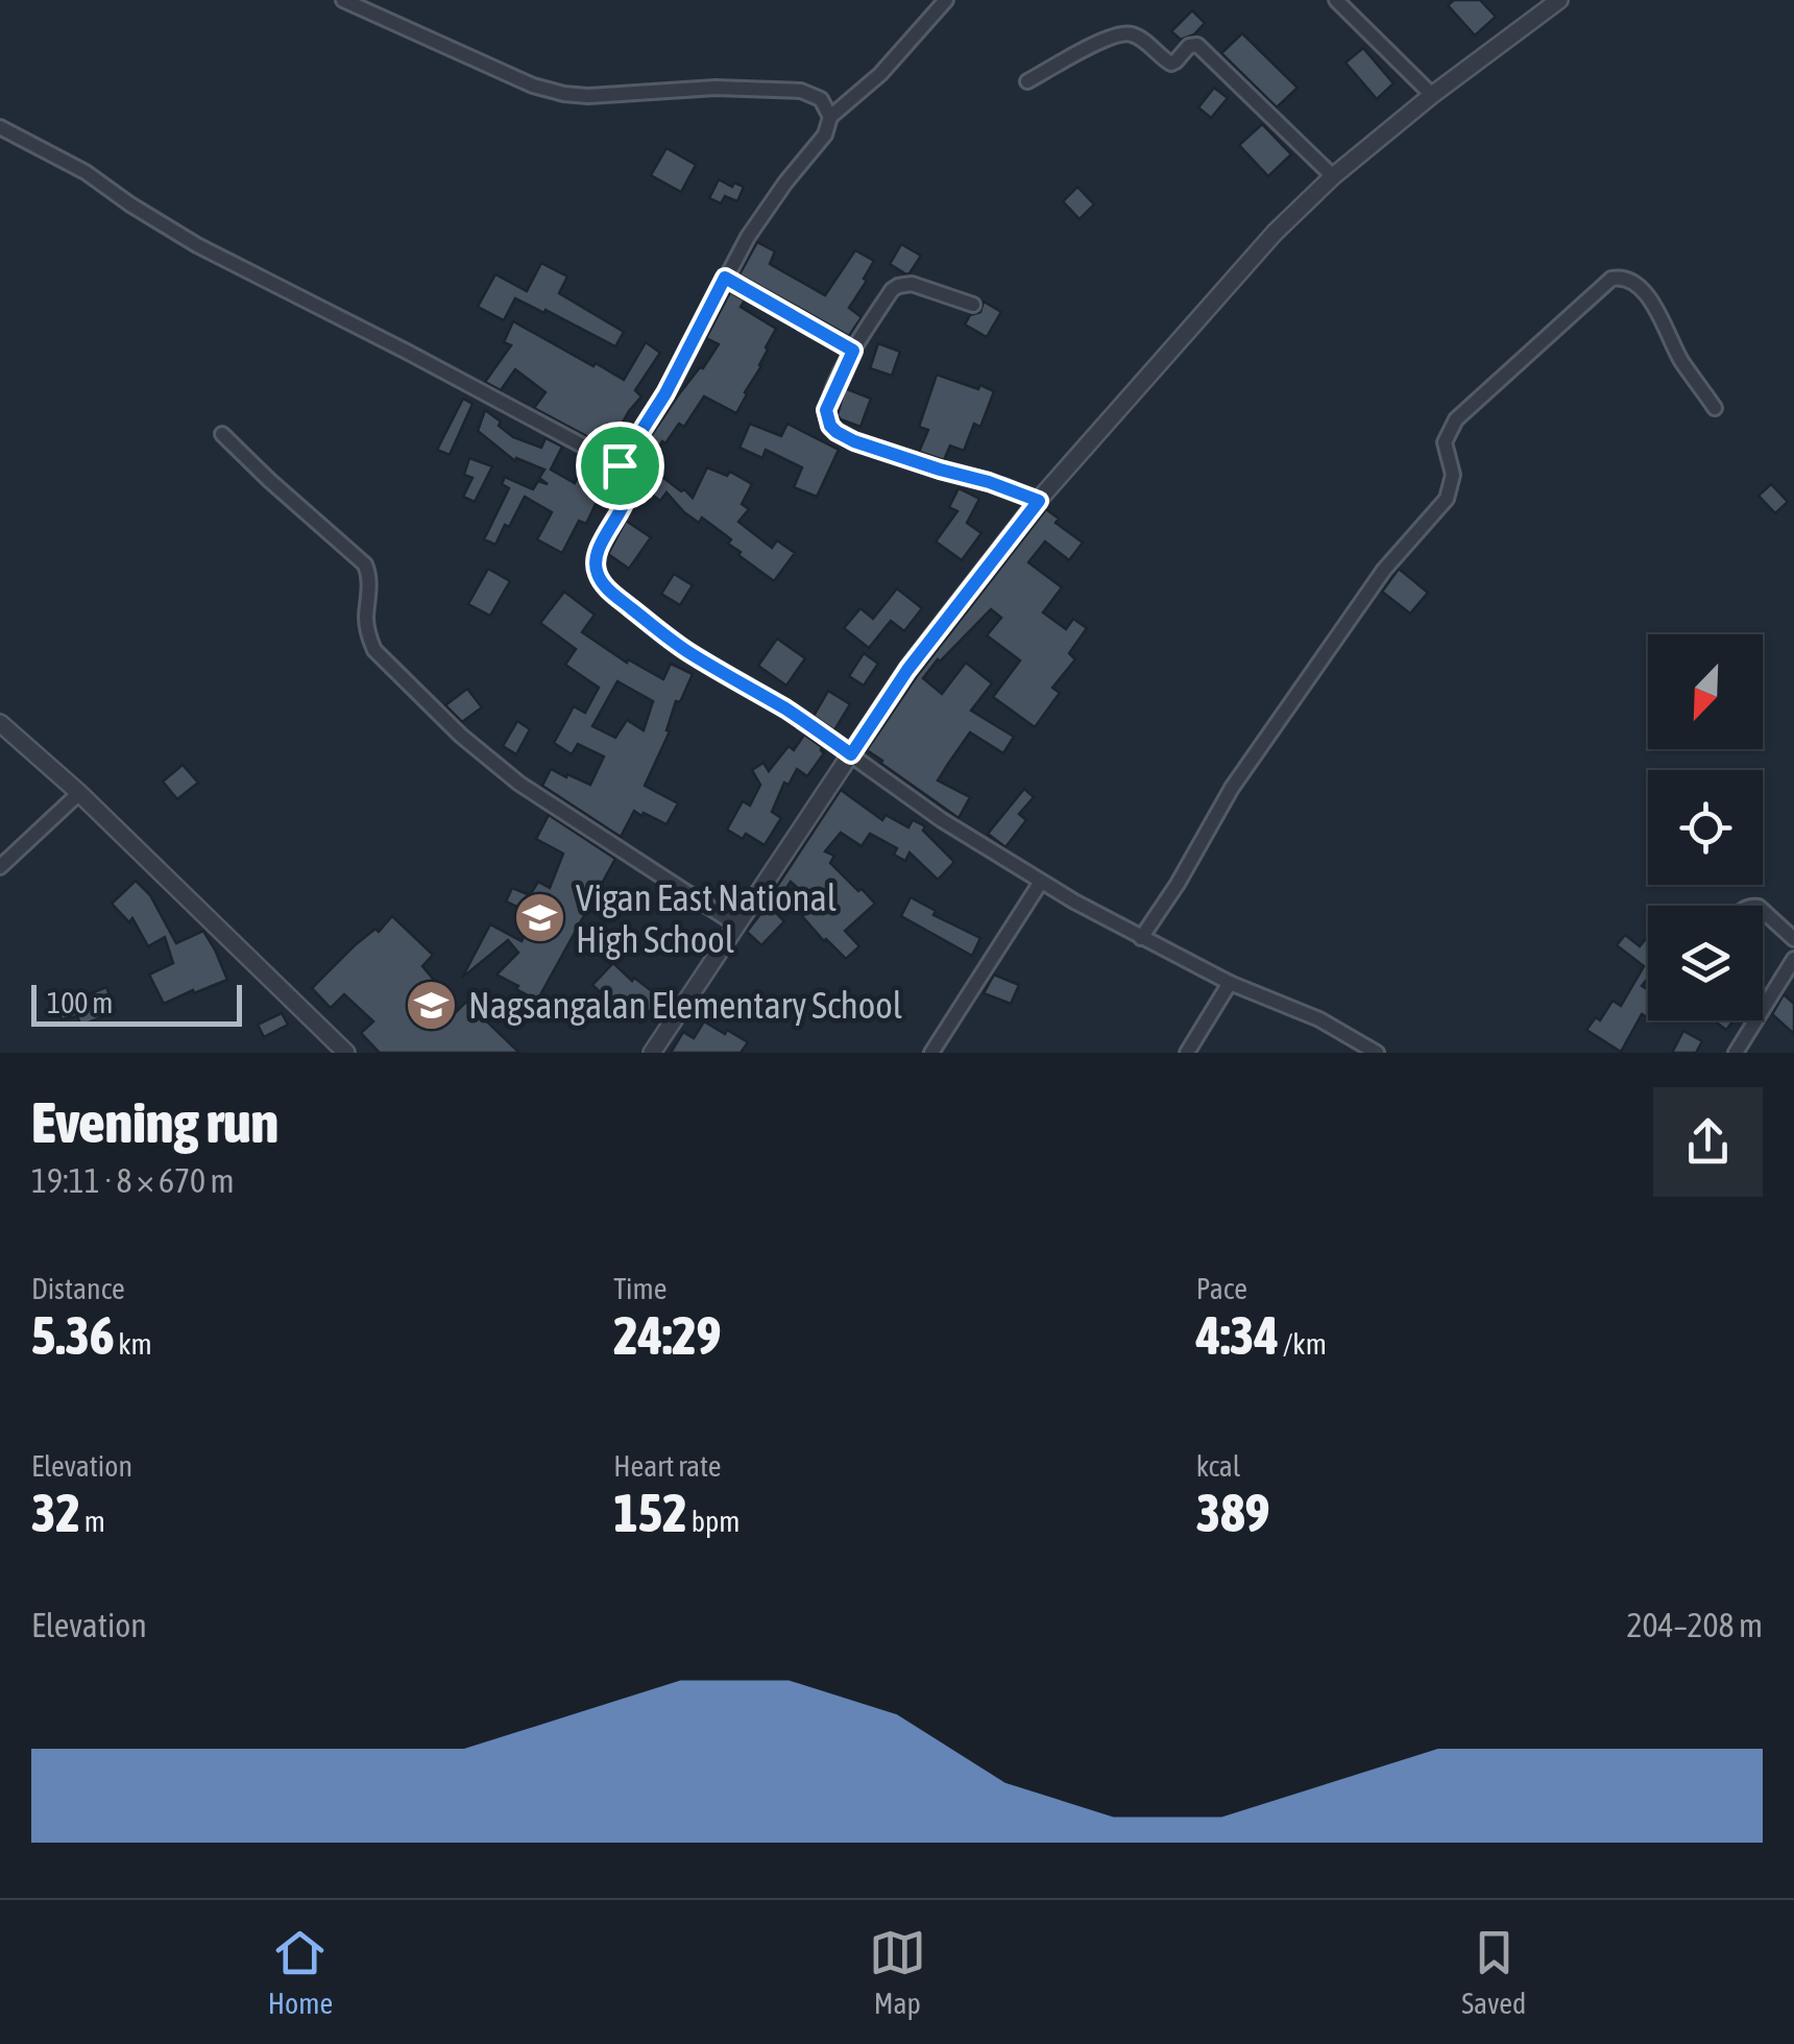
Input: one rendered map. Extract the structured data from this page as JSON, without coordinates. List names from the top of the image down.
{
  "places": {
    "school or university": ["Vigan East National High School", "Nagsangalan Elementary School"]
  },
  "scale_bar": "100 m",
  "north": "bottom left",
  "page": {
    "scale": "100 m",
    "heading": ["Evening run", "19:11 · 8 × 670 m"],
    "stats": [
      ["Distance", "5.36 km"],
      ["Time", "24:29"],
      ["Pace", "4:34 /km"],
      ["Elevation", "32 m"],
      ["Heart rate", "152 bpm"],
      ["kcal", "389"]
    ],
    "chart": ["Elevation", "204–208 m"],
    "tabs": ["Home", "Map", "Saved"]
  }
}
